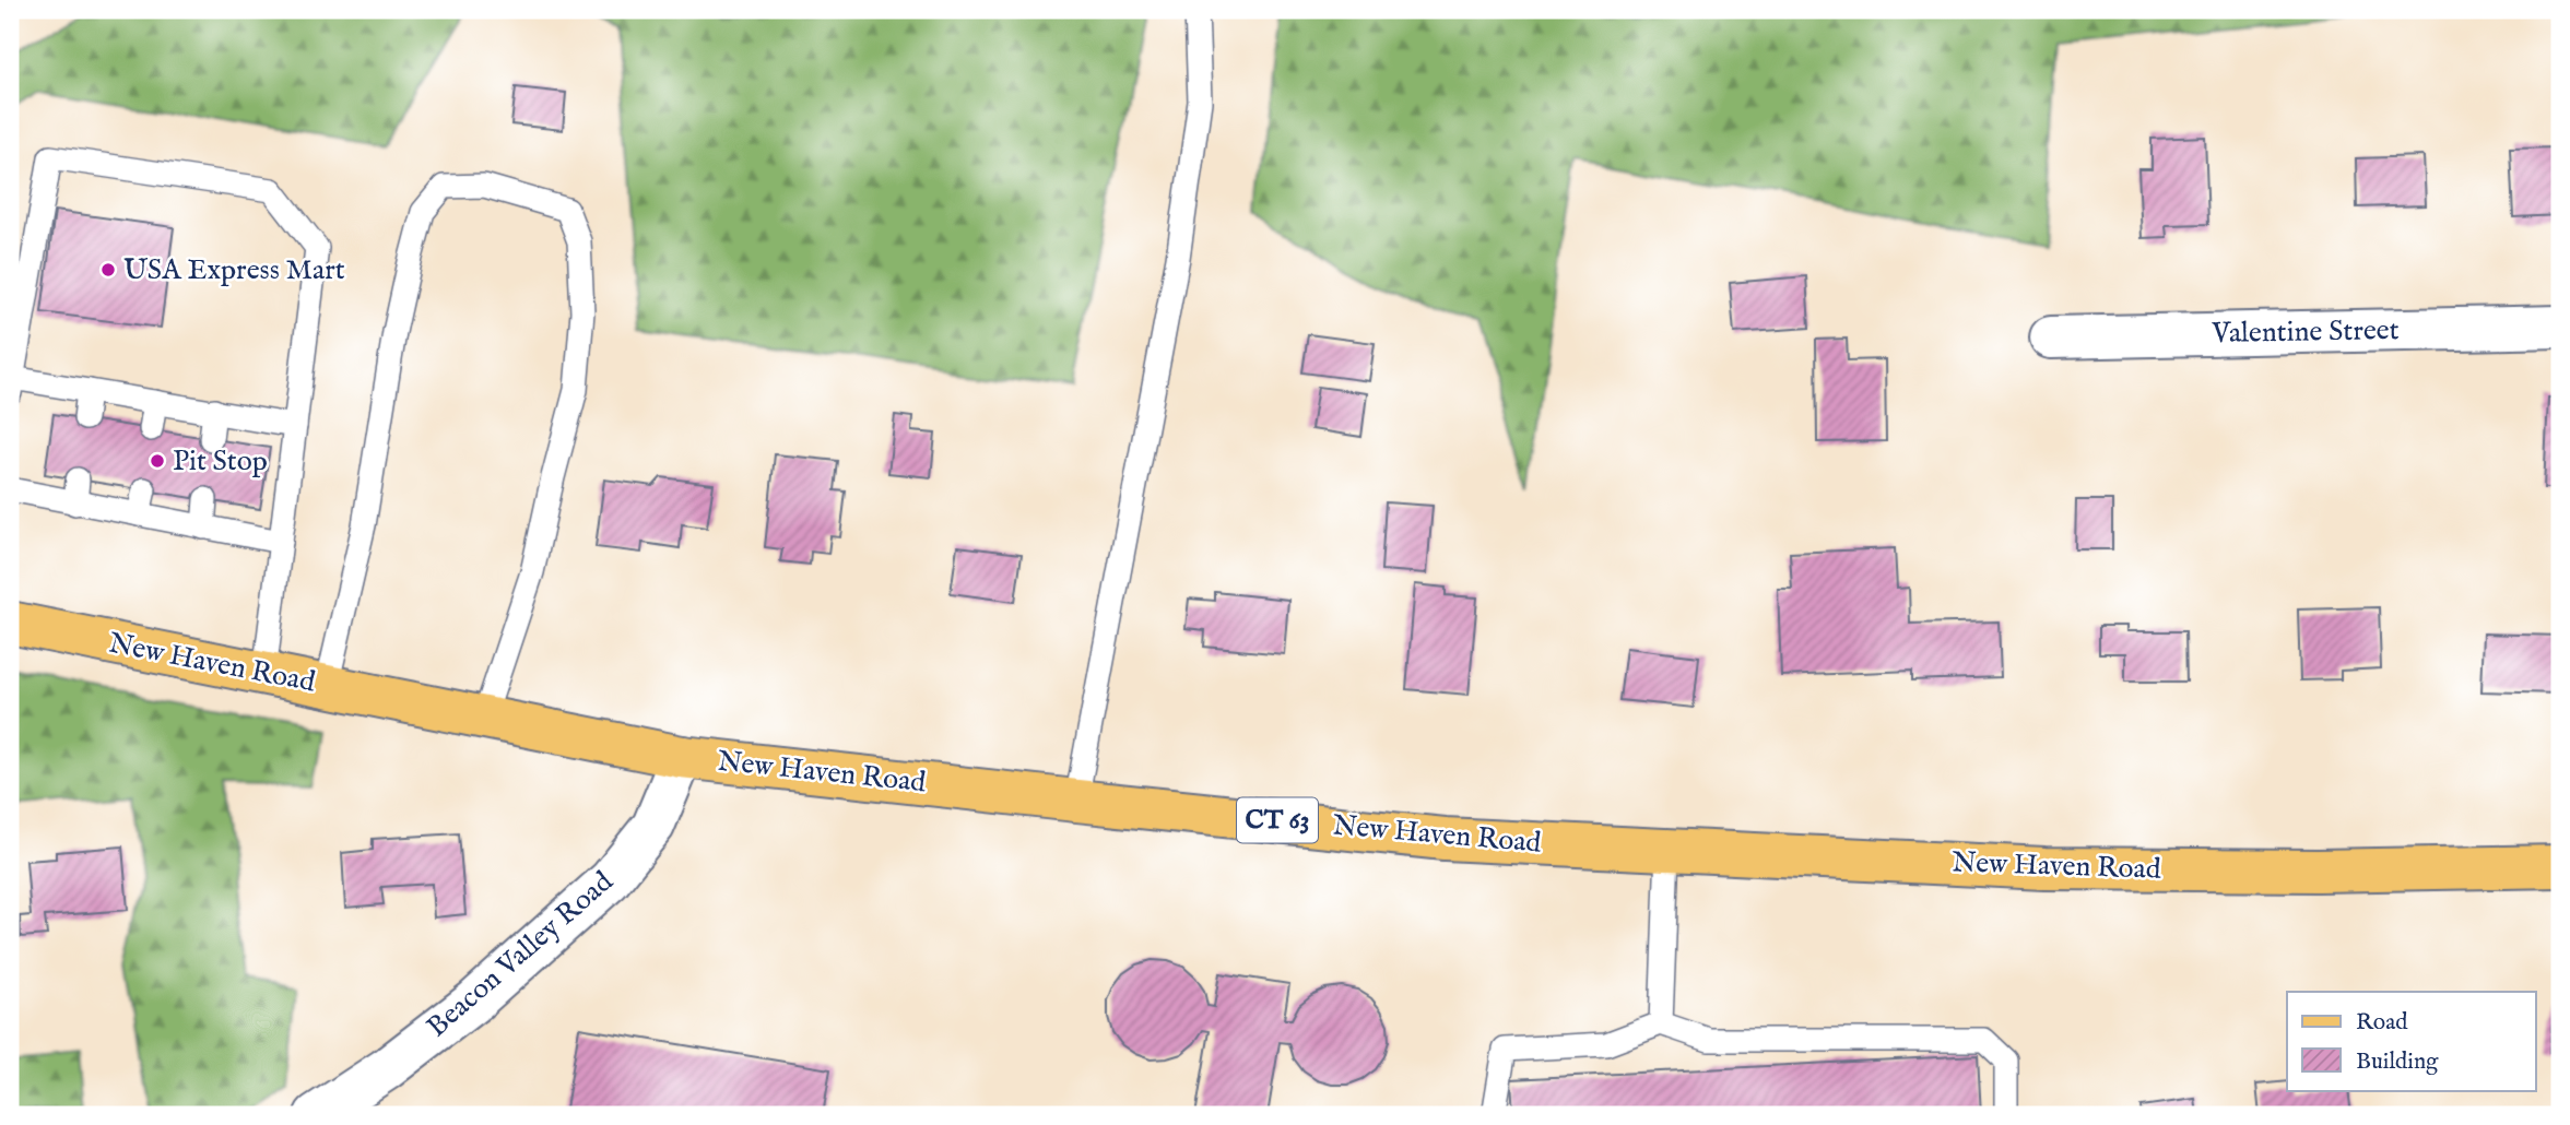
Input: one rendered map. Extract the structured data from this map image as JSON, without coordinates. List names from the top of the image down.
{
  "streets": {
    "main road": ["New Haven Road", "CT 63"],
    "street": ["Valentine Street", "Beacon Valley Road"]
  },
  "crossings": [
    ["New Haven Road", "Beacon Valley Road"]
  ],
  "places": ["USA Express Mart", "Pit Stop"],
  "legend": ["Road", "Building"]
}
